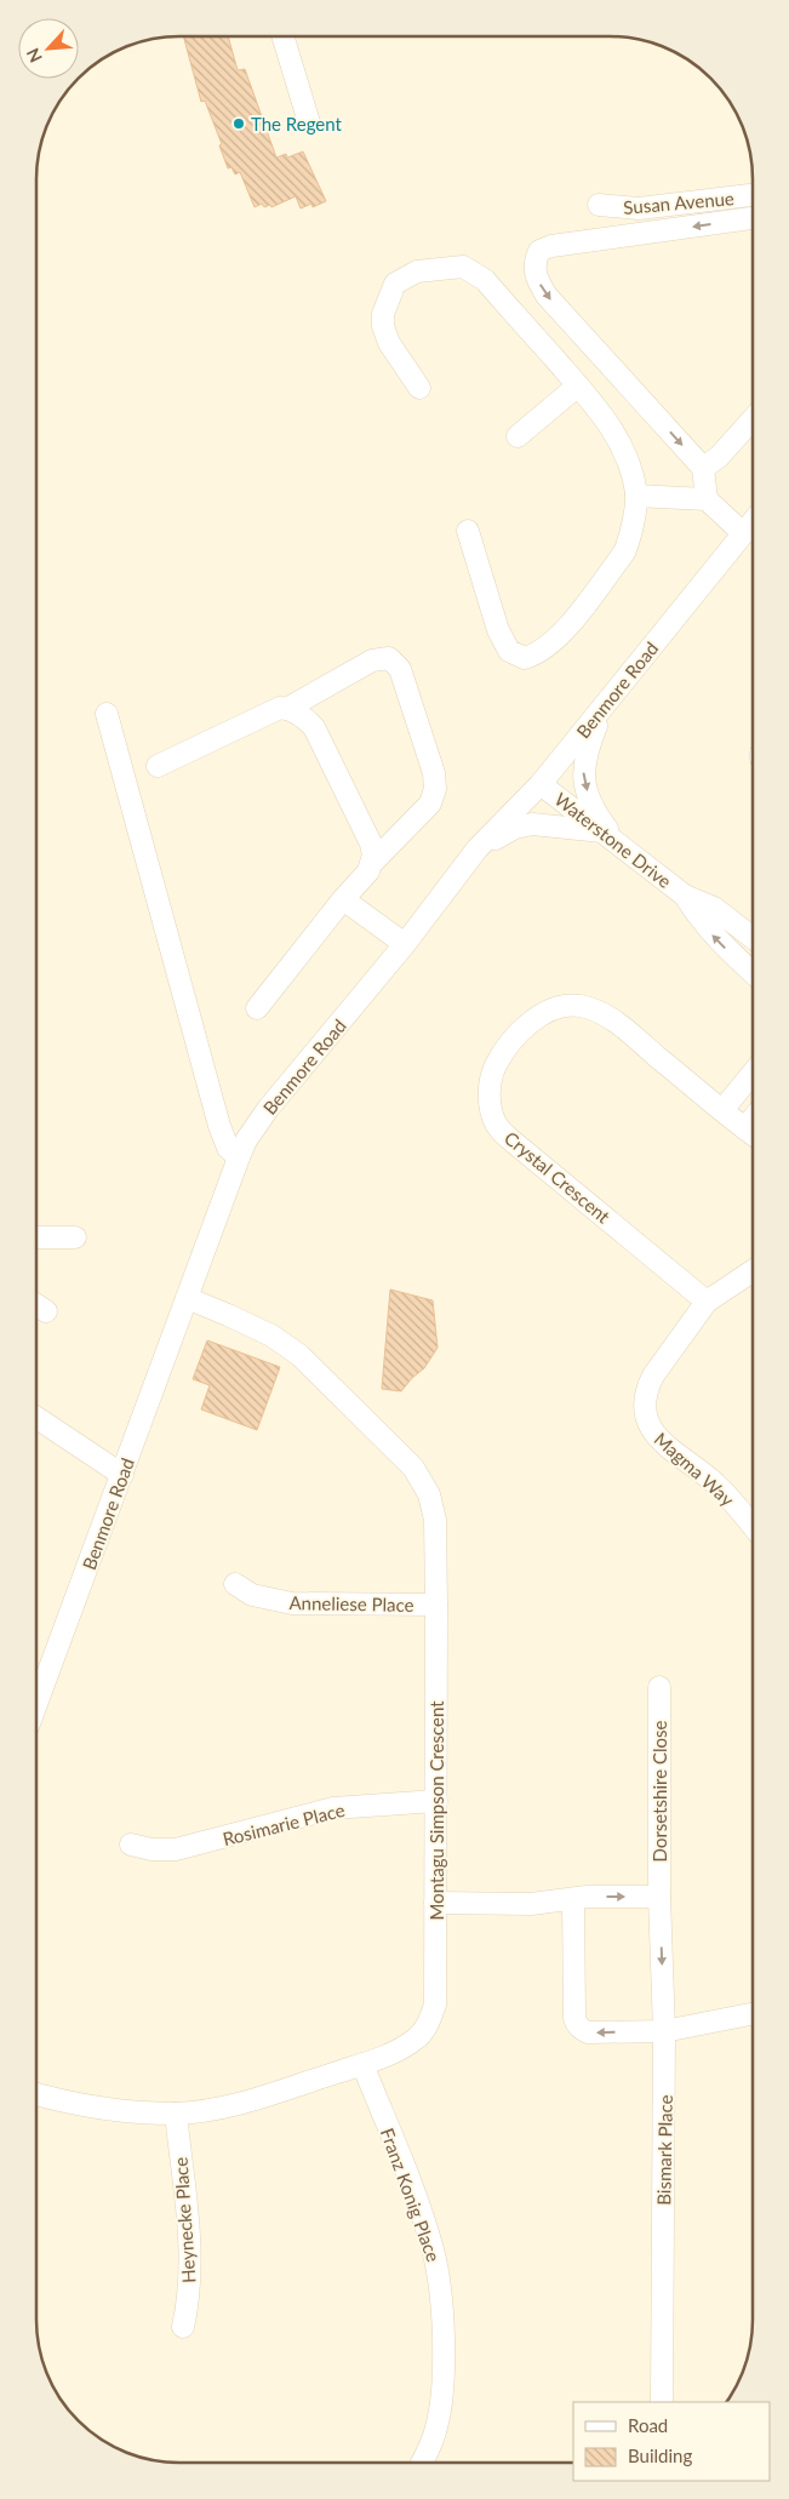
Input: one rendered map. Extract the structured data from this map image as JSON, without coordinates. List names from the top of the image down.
{
  "streets": {
    "street": [
      "Susan Avenue",
      "Benmore Road",
      "Waterstone Drive",
      "Crystal Crescent",
      "Magma Way",
      "Anneliese Place",
      "Dorsetshire Close",
      "Montagu Simpson Crescent",
      "Rosimarie Place",
      "Bismark Place",
      "Franz Konig Place",
      "Heynecke Place"
    ]
  },
  "crossings": [
    ["Benmore Road", "Waterstone Drive"],
    ["Benmore Road", "Montagu Simpson Crescent"],
    ["Crystal Crescent", "Magma Way"],
    ["Anneliese Place", "Montagu Simpson Crescent"],
    ["Dorsetshire Close", "Bismark Place"],
    ["Montagu Simpson Crescent", "Rosimarie Place"],
    ["Montagu Simpson Crescent", "Franz Konig Place"],
    ["Montagu Simpson Crescent", "Heynecke Place"]
  ],
  "places": ["The Regent"],
  "legend": ["Road", "Building"],
  "north": "bottom left"
}
